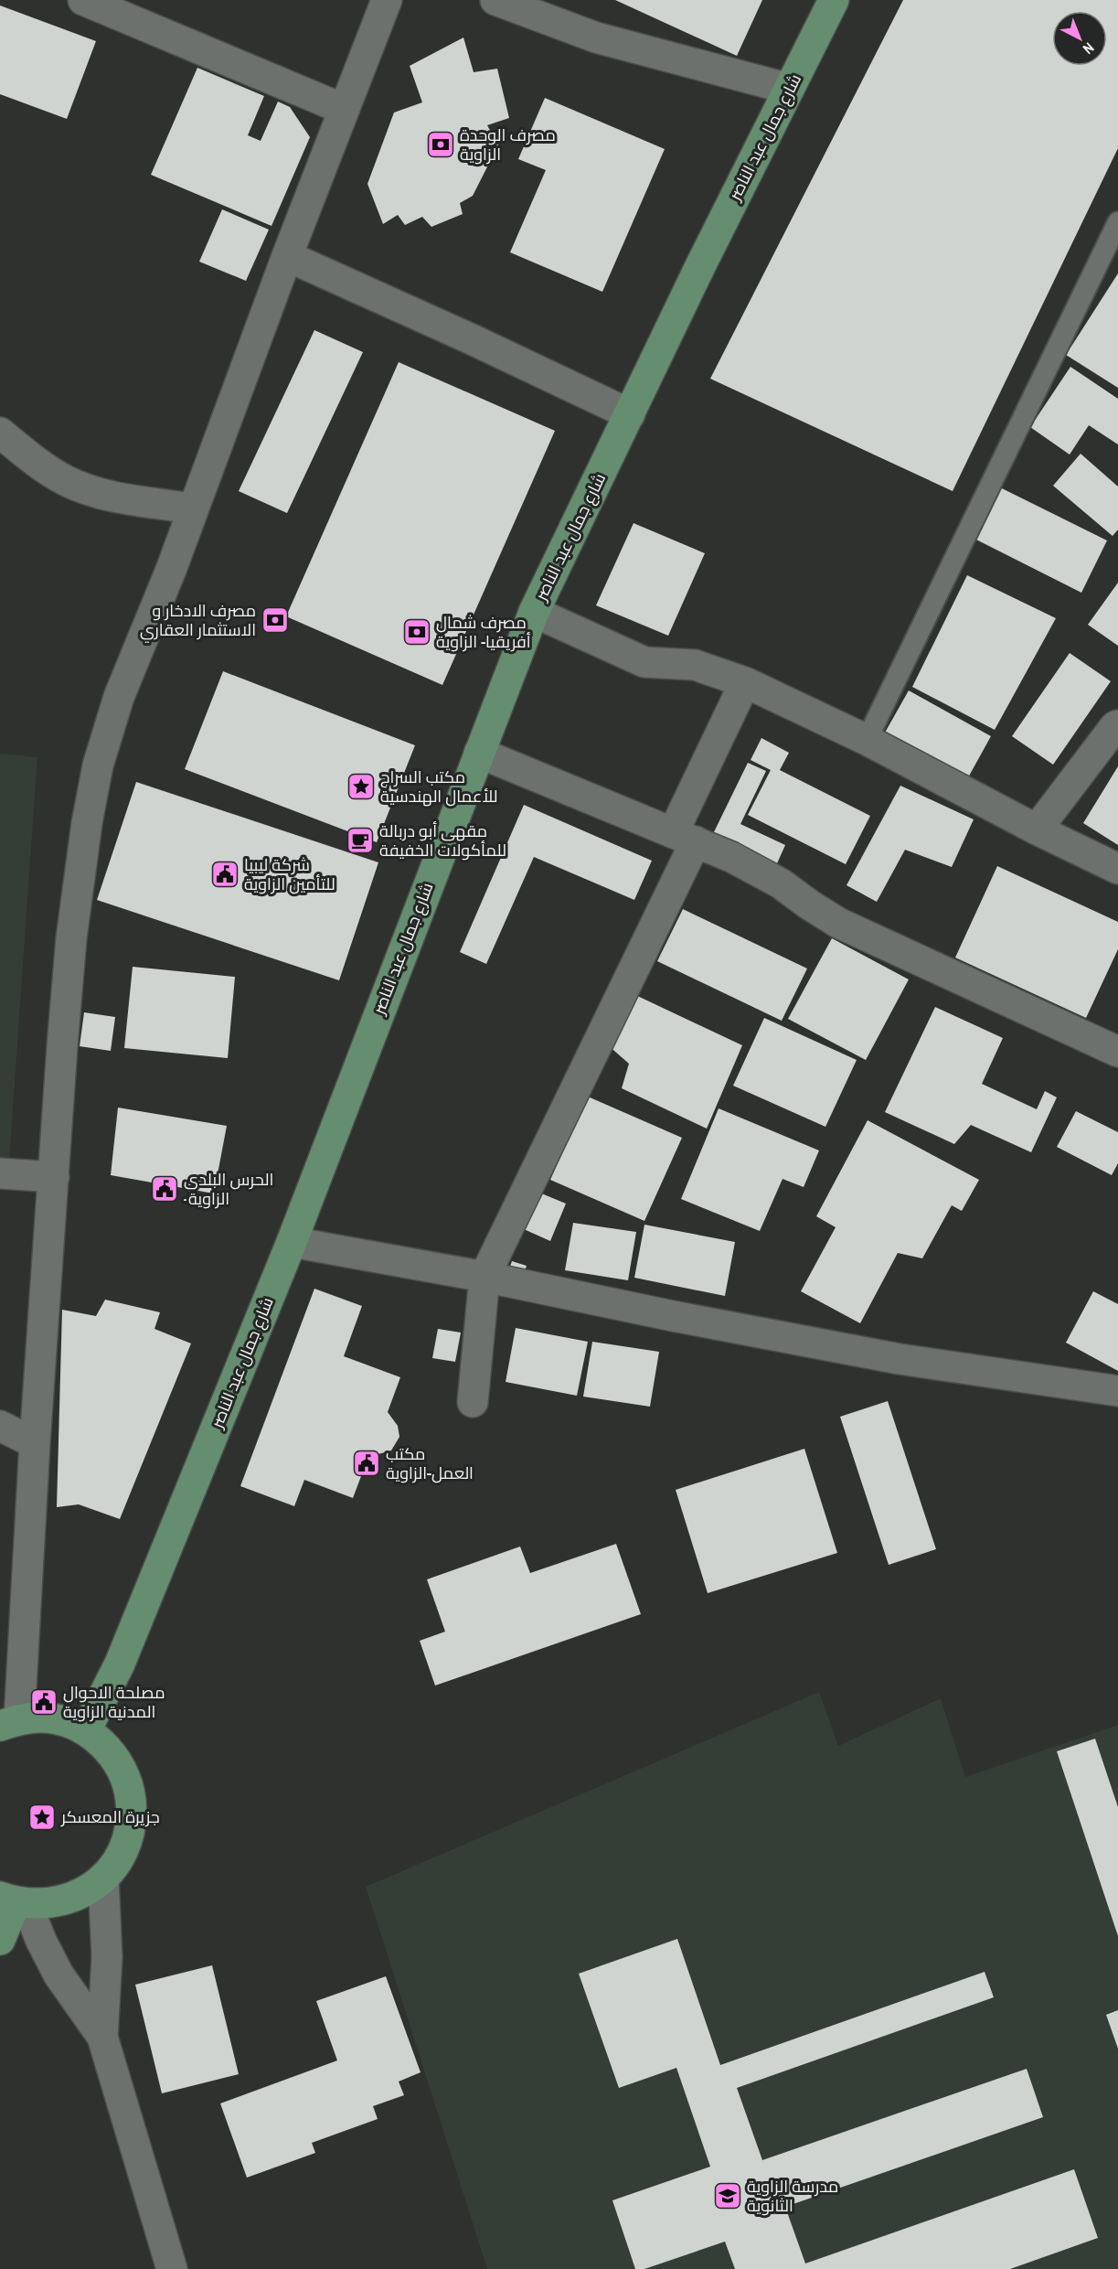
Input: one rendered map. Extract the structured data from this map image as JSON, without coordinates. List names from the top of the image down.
{
  "streets": {
    "main road": ["شارع جمال عبد الناصر"]
  },
  "places": {
    "bank": ["مصرف الوحدة الزاوية", "مصرف الادخار و الاستثمار العقاري", "مصرف شمال أفريقيا- الزاوية"],
    "place": ["مكتب السراج للأعمال الهندسية", "جزيرة المعسكر"],
    "cafe": ["مقهى أبو دربالة للمأكولات الخفيفة"],
    "public building": [
      "شركة ليبيا للتأمين الزاوية",
      "الحرس البلدي -الزاوية",
      "مكتب العمل-الزاوية",
      "مصلحة الاحوال المدنية الزاوية"
    ],
    "school or university": ["مدرسة الزاوية الثانوية"]
  },
  "north": "bottom right"
}
